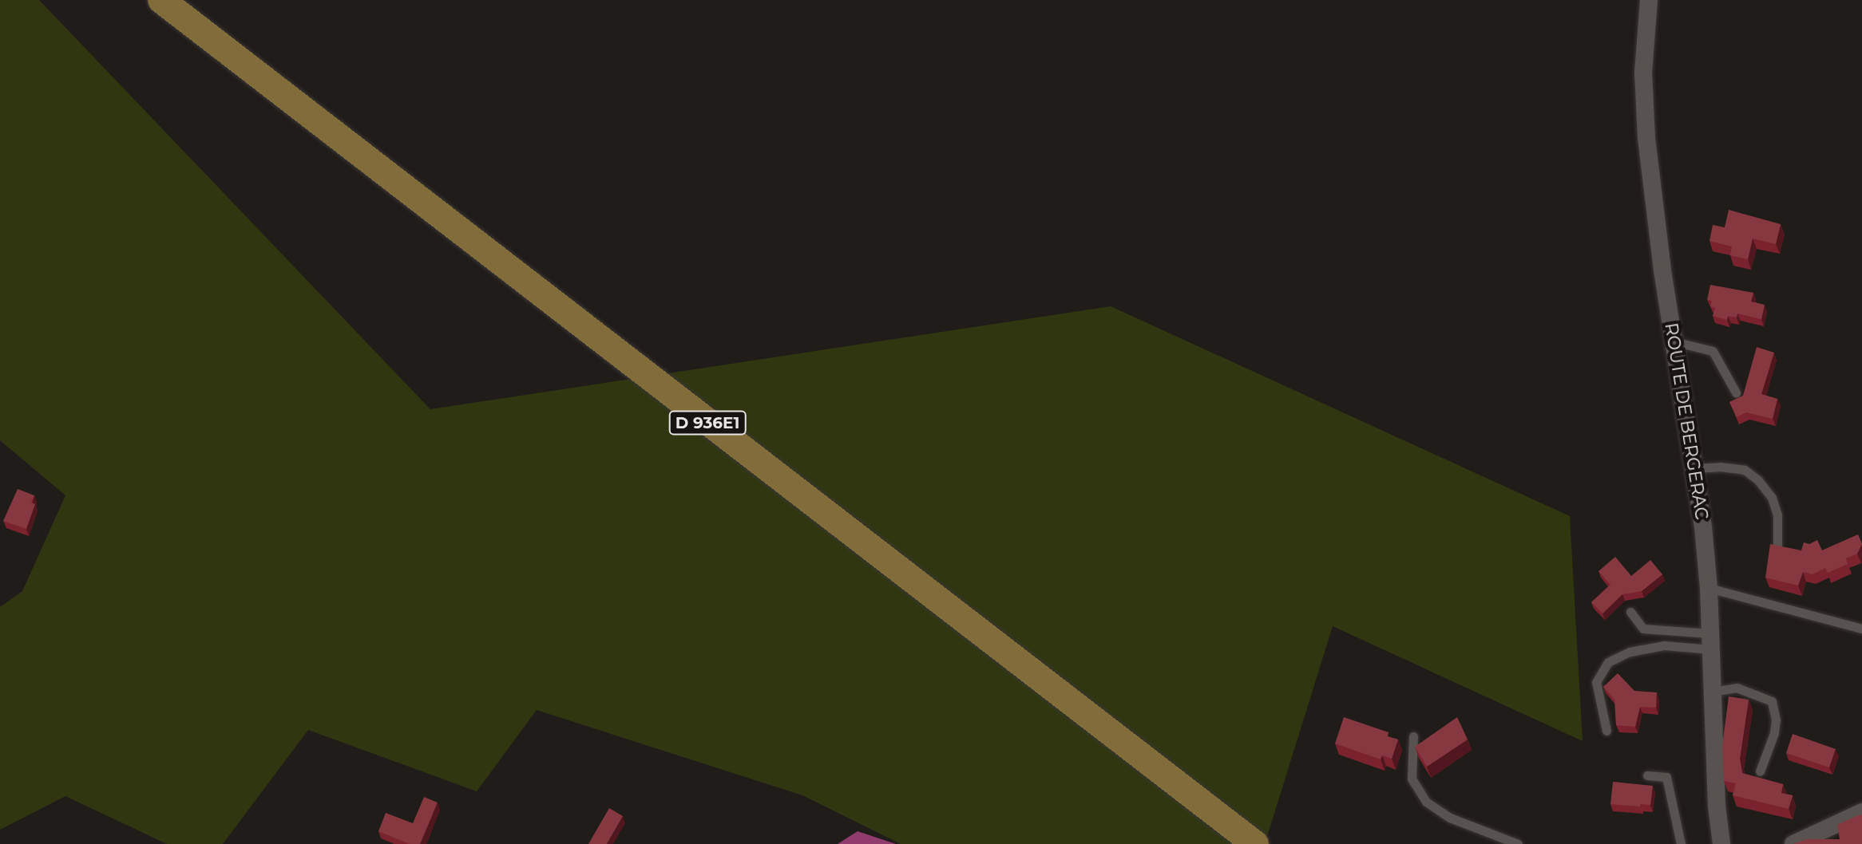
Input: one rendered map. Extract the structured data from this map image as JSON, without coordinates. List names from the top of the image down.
{
  "streets": {
    "main road": ["D 936E1"],
    "street": ["ROUTE DE BERGERAC"]
  }
}
